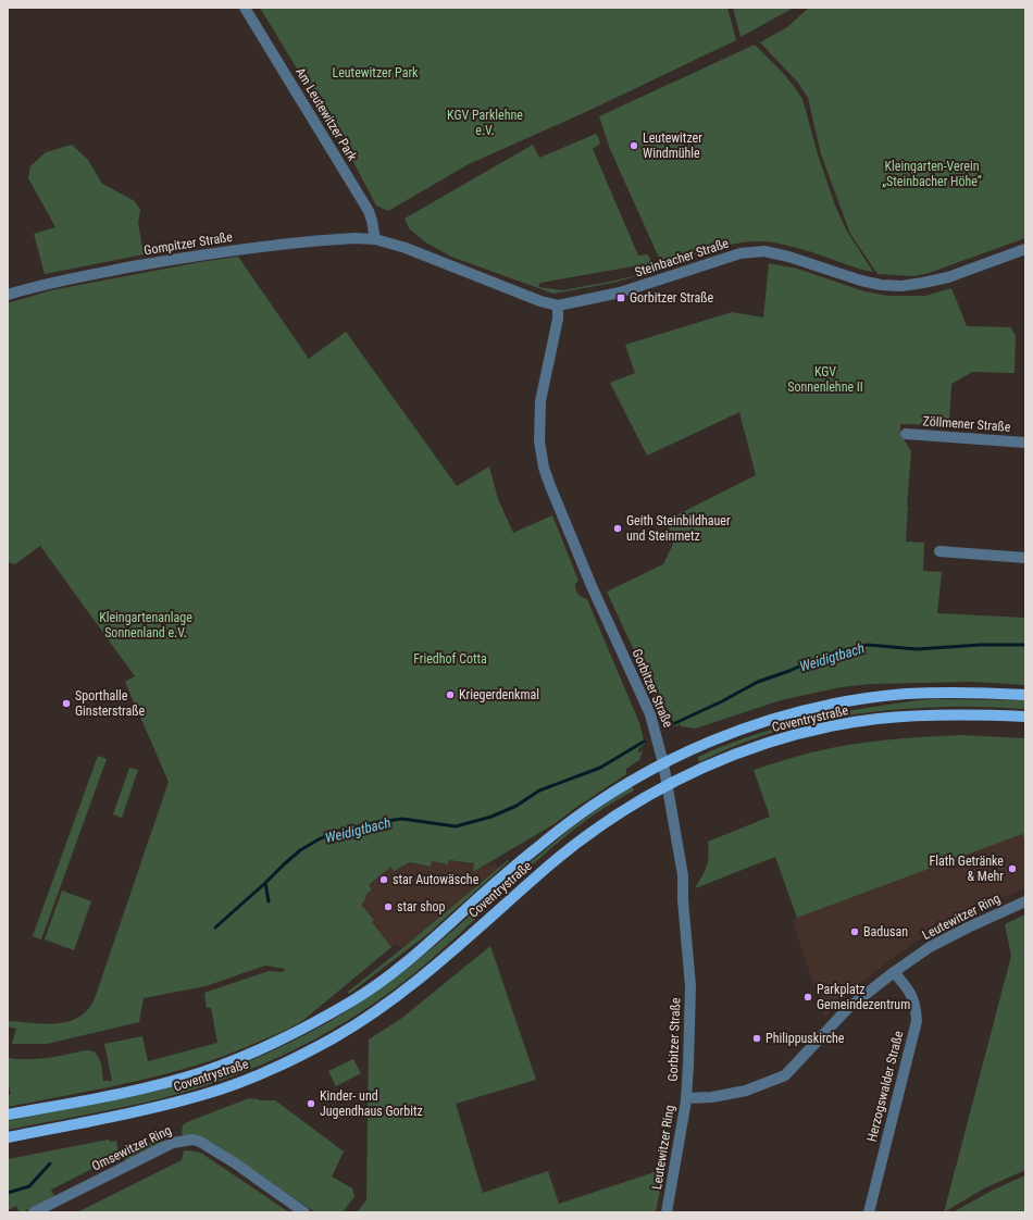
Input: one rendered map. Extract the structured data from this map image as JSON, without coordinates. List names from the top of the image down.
{
  "streets": {
    "main road": ["Coventrystraße"],
    "street": [
      "Am Leutewitzer Park",
      "Gompitzer Straße",
      "Steinbacher Straße",
      "Zöllmener Straße",
      "Gorbitzer Straße",
      "Leutewitzer Ring",
      "Herzogswalder Straße",
      "Omsewitzer Ring"
    ]
  },
  "crossings": [
    ["Am Leutewitzer Park", "Gompitzer Straße"],
    ["Am Leutewitzer Park", "Steinbacher Straße"],
    ["Gompitzer Straße", "Steinbacher Straße"],
    ["Steinbacher Straße", "Gorbitzer Straße"],
    ["Gorbitzer Straße", "Coventrystraße"],
    ["Gorbitzer Straße", "Leutewitzer Ring"],
    ["Leutewitzer Ring", "Herzogswalder Straße"]
  ],
  "water": ["Weidigtbach"],
  "parks": [
    "Leutewitzer Park",
    "KGV Parklehne e.V.",
    "Kleingarten-Verein „Steinbacher Höhe“",
    "KGV Sonnenlehne II",
    "Kleingartenanlage Sonnenland e.V.",
    "Friedhof Cotta"
  ],
  "places": {
    "other": [
      "Leutewitzer Windmühle",
      "Geith Steinbildhauer und Steinmetz",
      "Kriegerdenkmal",
      "Sporthalle Ginsterstraße",
      "Flath Getränke & Mehr",
      "star Autowäsche",
      "star shop",
      "Badusan",
      "Parkplatz Gemeindezentrum",
      "Philippuskirche",
      "Kinder- und Jugendhaus Gorbitz"
    ],
    "transit": ["Gorbitzer Straße"]
  }
}
